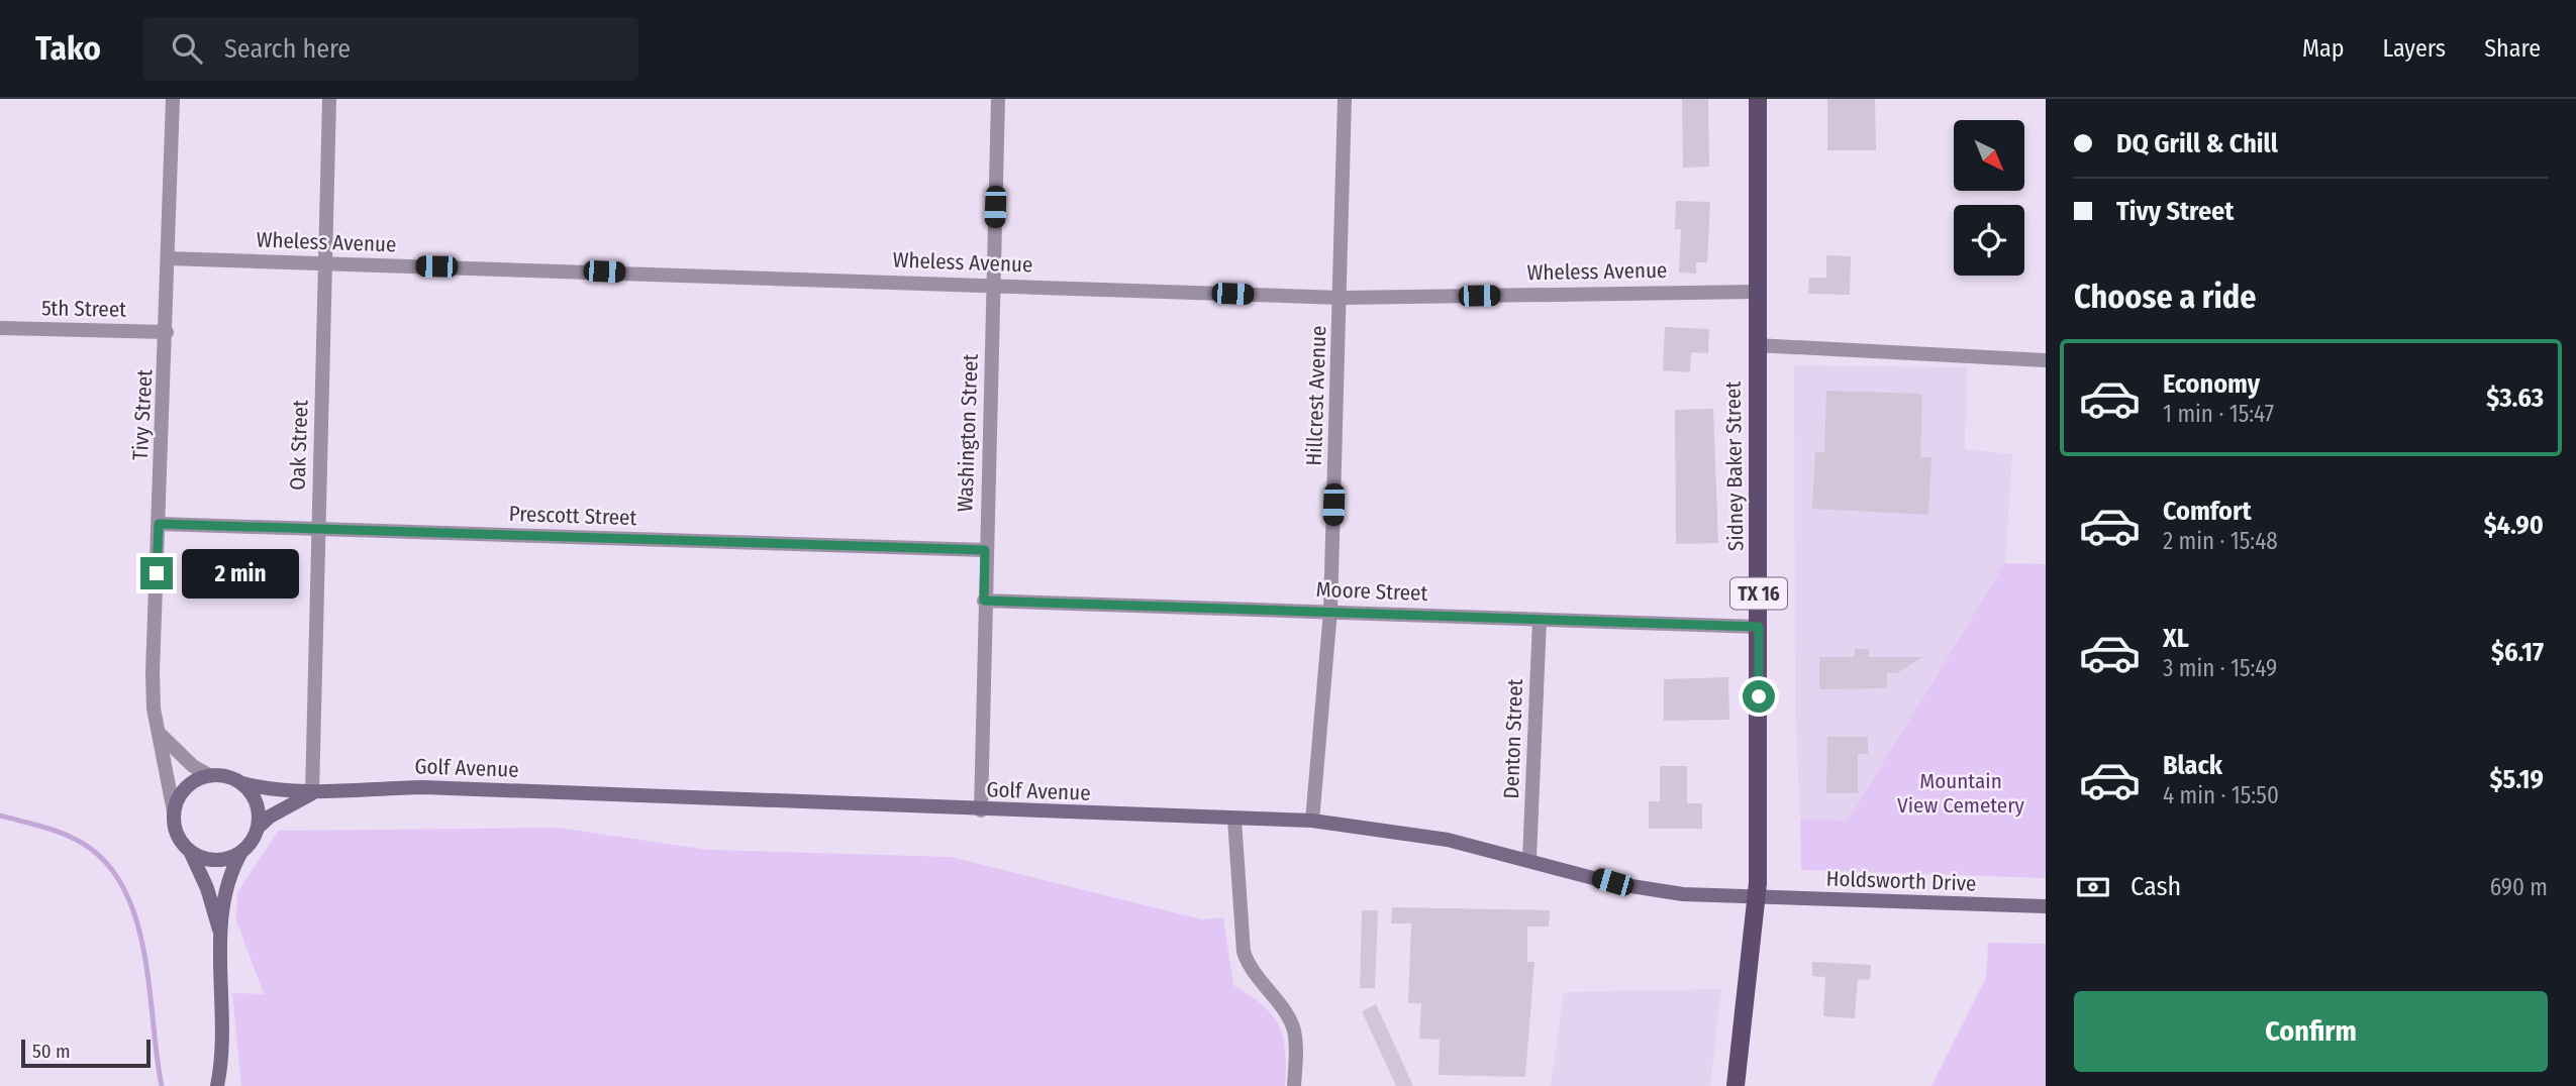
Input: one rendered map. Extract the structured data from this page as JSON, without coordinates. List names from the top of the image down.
{
  "streets": {
    "main road": [
      "Sidney Baker Street",
      "TX 16",
      "Golf Avenue",
      "Holdsworth Drive"
    ],
    "street": [
      "Wheless Avenue",
      "5th Street",
      "Hillcrest Avenue",
      "Tivy Street",
      "Washington Street",
      "Oak Street",
      "Prescott Street",
      "Moore Street",
      "Denton Street"
    ]
  },
  "crossings": [
    ["Wheless Avenue", "Hillcrest Avenue"],
    ["Wheless Avenue", "Tivy Street"],
    ["Wheless Avenue", "Washington Street"],
    ["Wheless Avenue", "Oak Street"],
    ["Wheless Avenue", "Sidney Baker Street"],
    ["5th Street", "Tivy Street"],
    ["Hillcrest Avenue", "Moore Street"],
    ["Hillcrest Avenue", "Golf Avenue"],
    ["Tivy Street", "Prescott Street"],
    ["Tivy Street", "Golf Avenue"],
    ["Washington Street", "Prescott Street"],
    ["Washington Street", "Moore Street"],
    ["Washington Street", "Golf Avenue"],
    ["Oak Street", "Prescott Street"],
    ["Oak Street", "Golf Avenue"],
    ["Sidney Baker Street", "Moore Street"],
    ["Sidney Baker Street", "Golf Avenue"],
    ["Sidney Baker Street", "Holdsworth Drive"],
    ["Moore Street", "Denton Street"],
    ["Denton Street", "Golf Avenue"],
    ["Golf Avenue", "Holdsworth Drive"]
  ],
  "parks": ["Mountain View Cemetery"],
  "scale_bar": "50 m",
  "north": "bottom right",
  "page": {
    "header": "Tako",
    "search": "Search here",
    "nav": ["Map", "Layers", "Share"],
    "banner": ["DQ Grill & Chill", "Tivy Street"],
    "heading": "Choose a ride",
    "list": [
      {
        "name": "Economy",
        "note": "1 min · 15:47",
        "value": "$3.63"
      },
      {
        "name": "Comfort",
        "note": "2 min · 15:48",
        "value": "$4.90"
      },
      {
        "name": "XL",
        "note": "3 min · 15:49",
        "value": "$6.17"
      },
      {
        "name": "Black",
        "note": "4 min · 15:50",
        "value": "$5.19"
      }
    ],
    "bubble": "2 min",
    "pay": ["Cash", "690 m"],
    "buttons": "Confirm",
    "scale": "50 m"
  }
}
